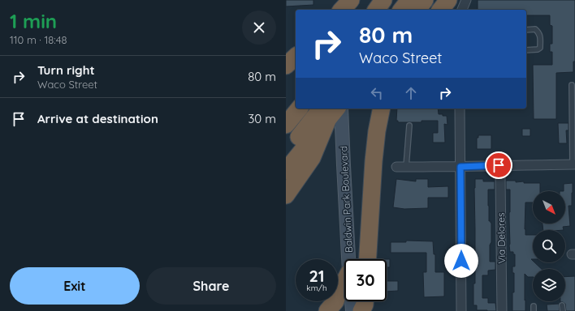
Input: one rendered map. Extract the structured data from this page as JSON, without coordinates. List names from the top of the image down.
{
  "streets": {
    "main road": ["Baldwin Park Boulevard"],
    "street": ["Via Delores"]
  },
  "north": "bottom right",
  "page": {
    "heading": ["1 min", "110 m · 18:48"],
    "turn": ["80 m", "Waco Street"],
    "list": [
      {
        "name": "Turn right",
        "note": "Waco Street",
        "value": "80 m"
      },
      {
        "name": "Arrive at destination",
        "value": "30 m"
      }
    ],
    "speed": "21 km/h",
    "limit": "30",
    "buttons": ["Exit", "Share"]
  }
}
